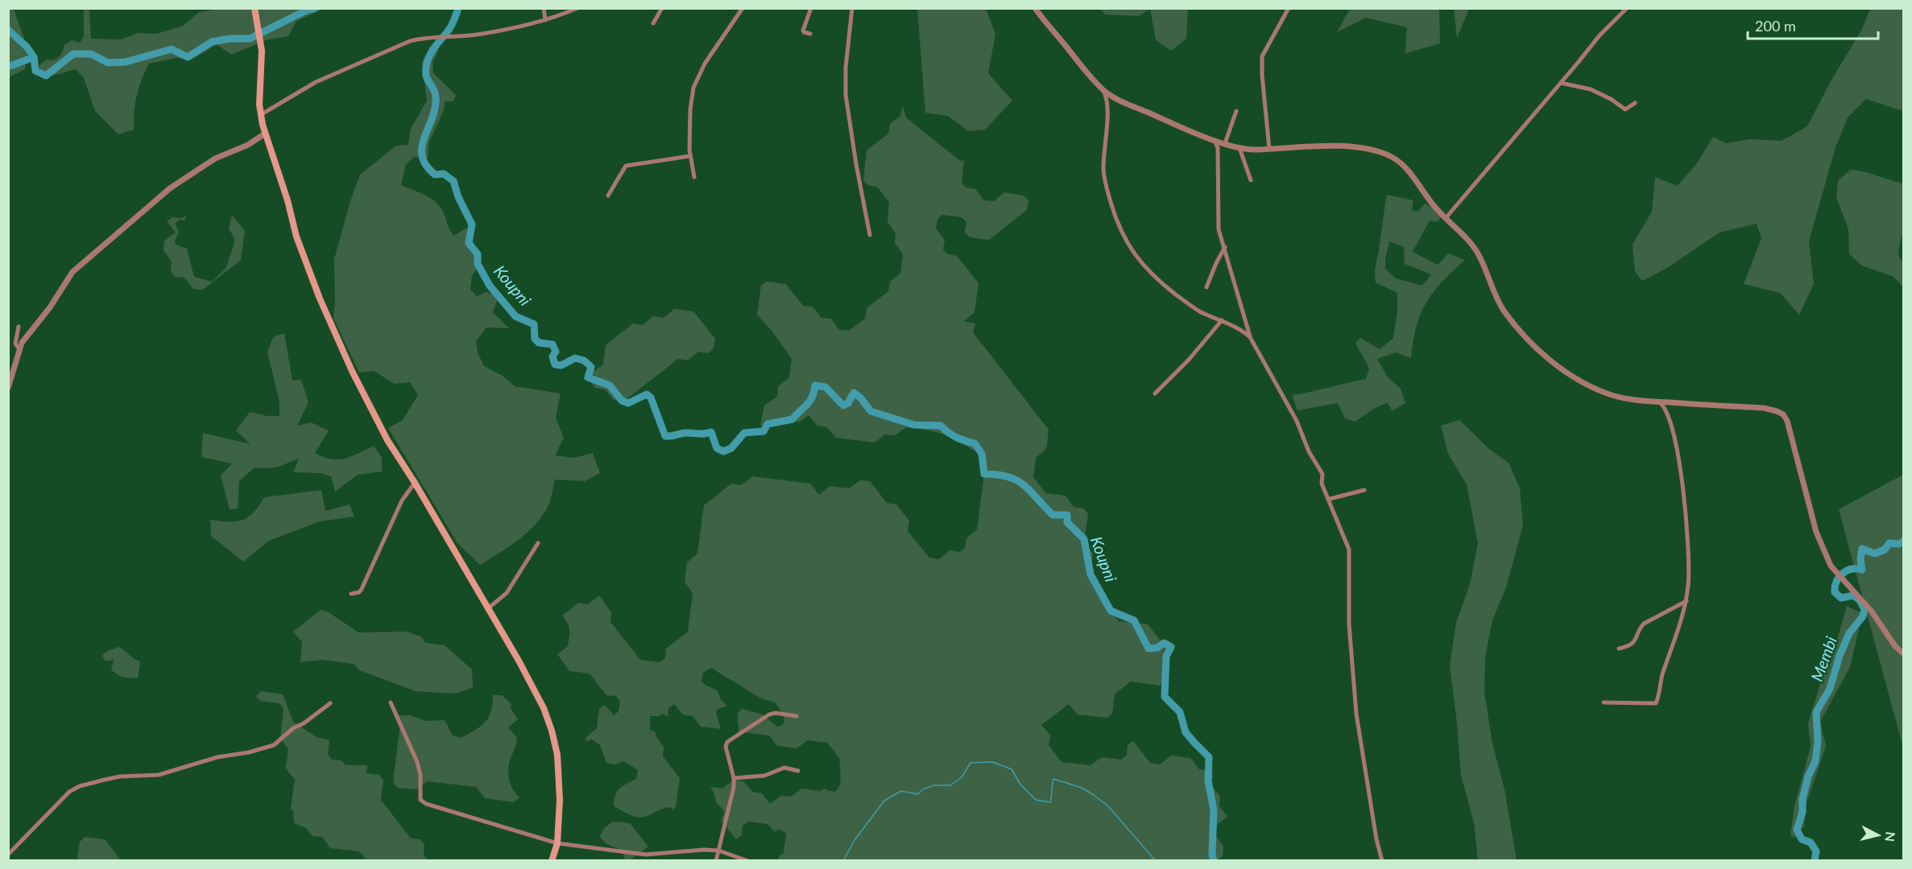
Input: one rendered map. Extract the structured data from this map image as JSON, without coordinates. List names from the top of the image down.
{
  "water": ["Koupni", "Membi"],
  "scale_bar": "200 m",
  "north": "right"
}
